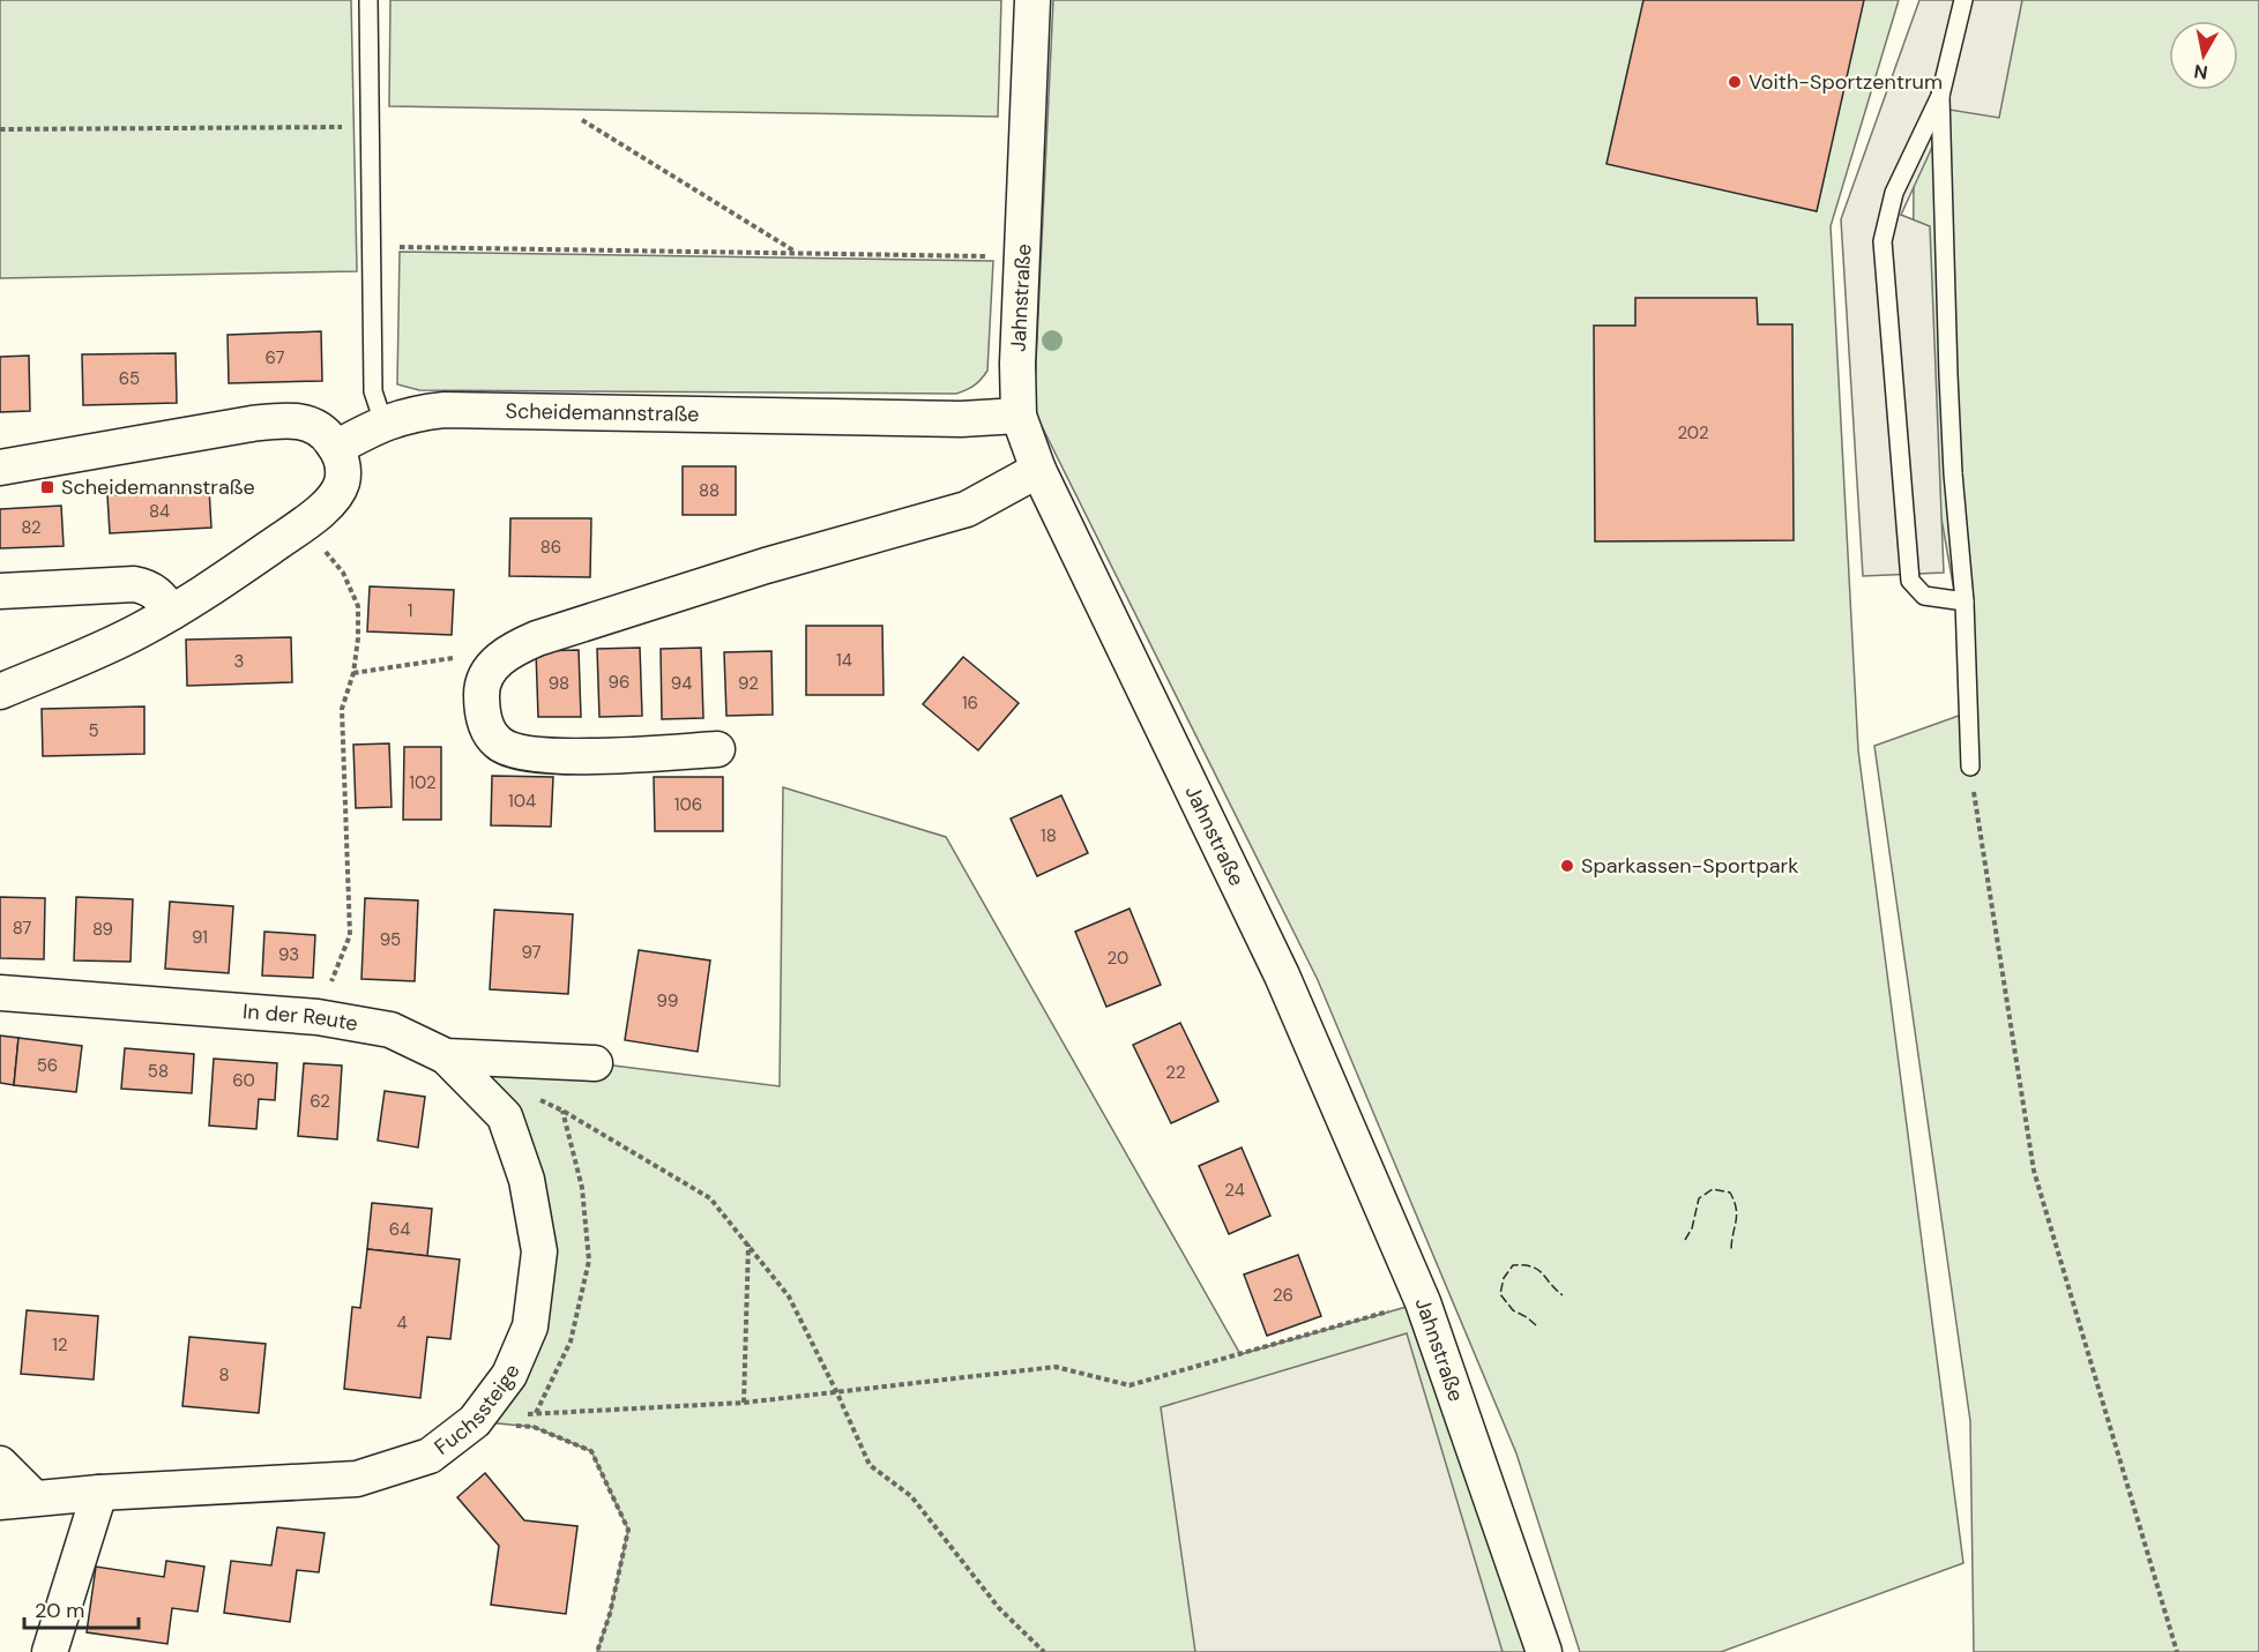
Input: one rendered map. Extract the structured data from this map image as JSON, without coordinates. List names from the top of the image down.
{
  "streets": {
    "street": [
      "Jahnstraße",
      "Scheidemannstraße",
      "In der Reute",
      "Fuchssteige"
    ]
  },
  "crossings": [
    ["Jahnstraße", "Scheidemannstraße"],
    ["In der Reute", "Fuchssteige"]
  ],
  "places": {
    "other": ["Voith-Sportzentrum", "Sparkassen-Sportpark"],
    "transit": ["Scheidemannstraße"]
  },
  "house_numbers": [
    "67",
    "65",
    "202",
    "88",
    "84",
    "82",
    "86",
    "1",
    "14",
    "3",
    "96",
    "98",
    "94",
    "92",
    "16",
    "5",
    "102",
    "104",
    "106",
    "18",
    "87",
    "89",
    "91",
    "95",
    "97",
    "93",
    "20",
    "99",
    "56",
    "58",
    "22",
    "60",
    "62",
    "24",
    "64",
    "26",
    "4",
    "12",
    "8"
  ],
  "scale_bar": "20 m",
  "north": "bottom"
}
